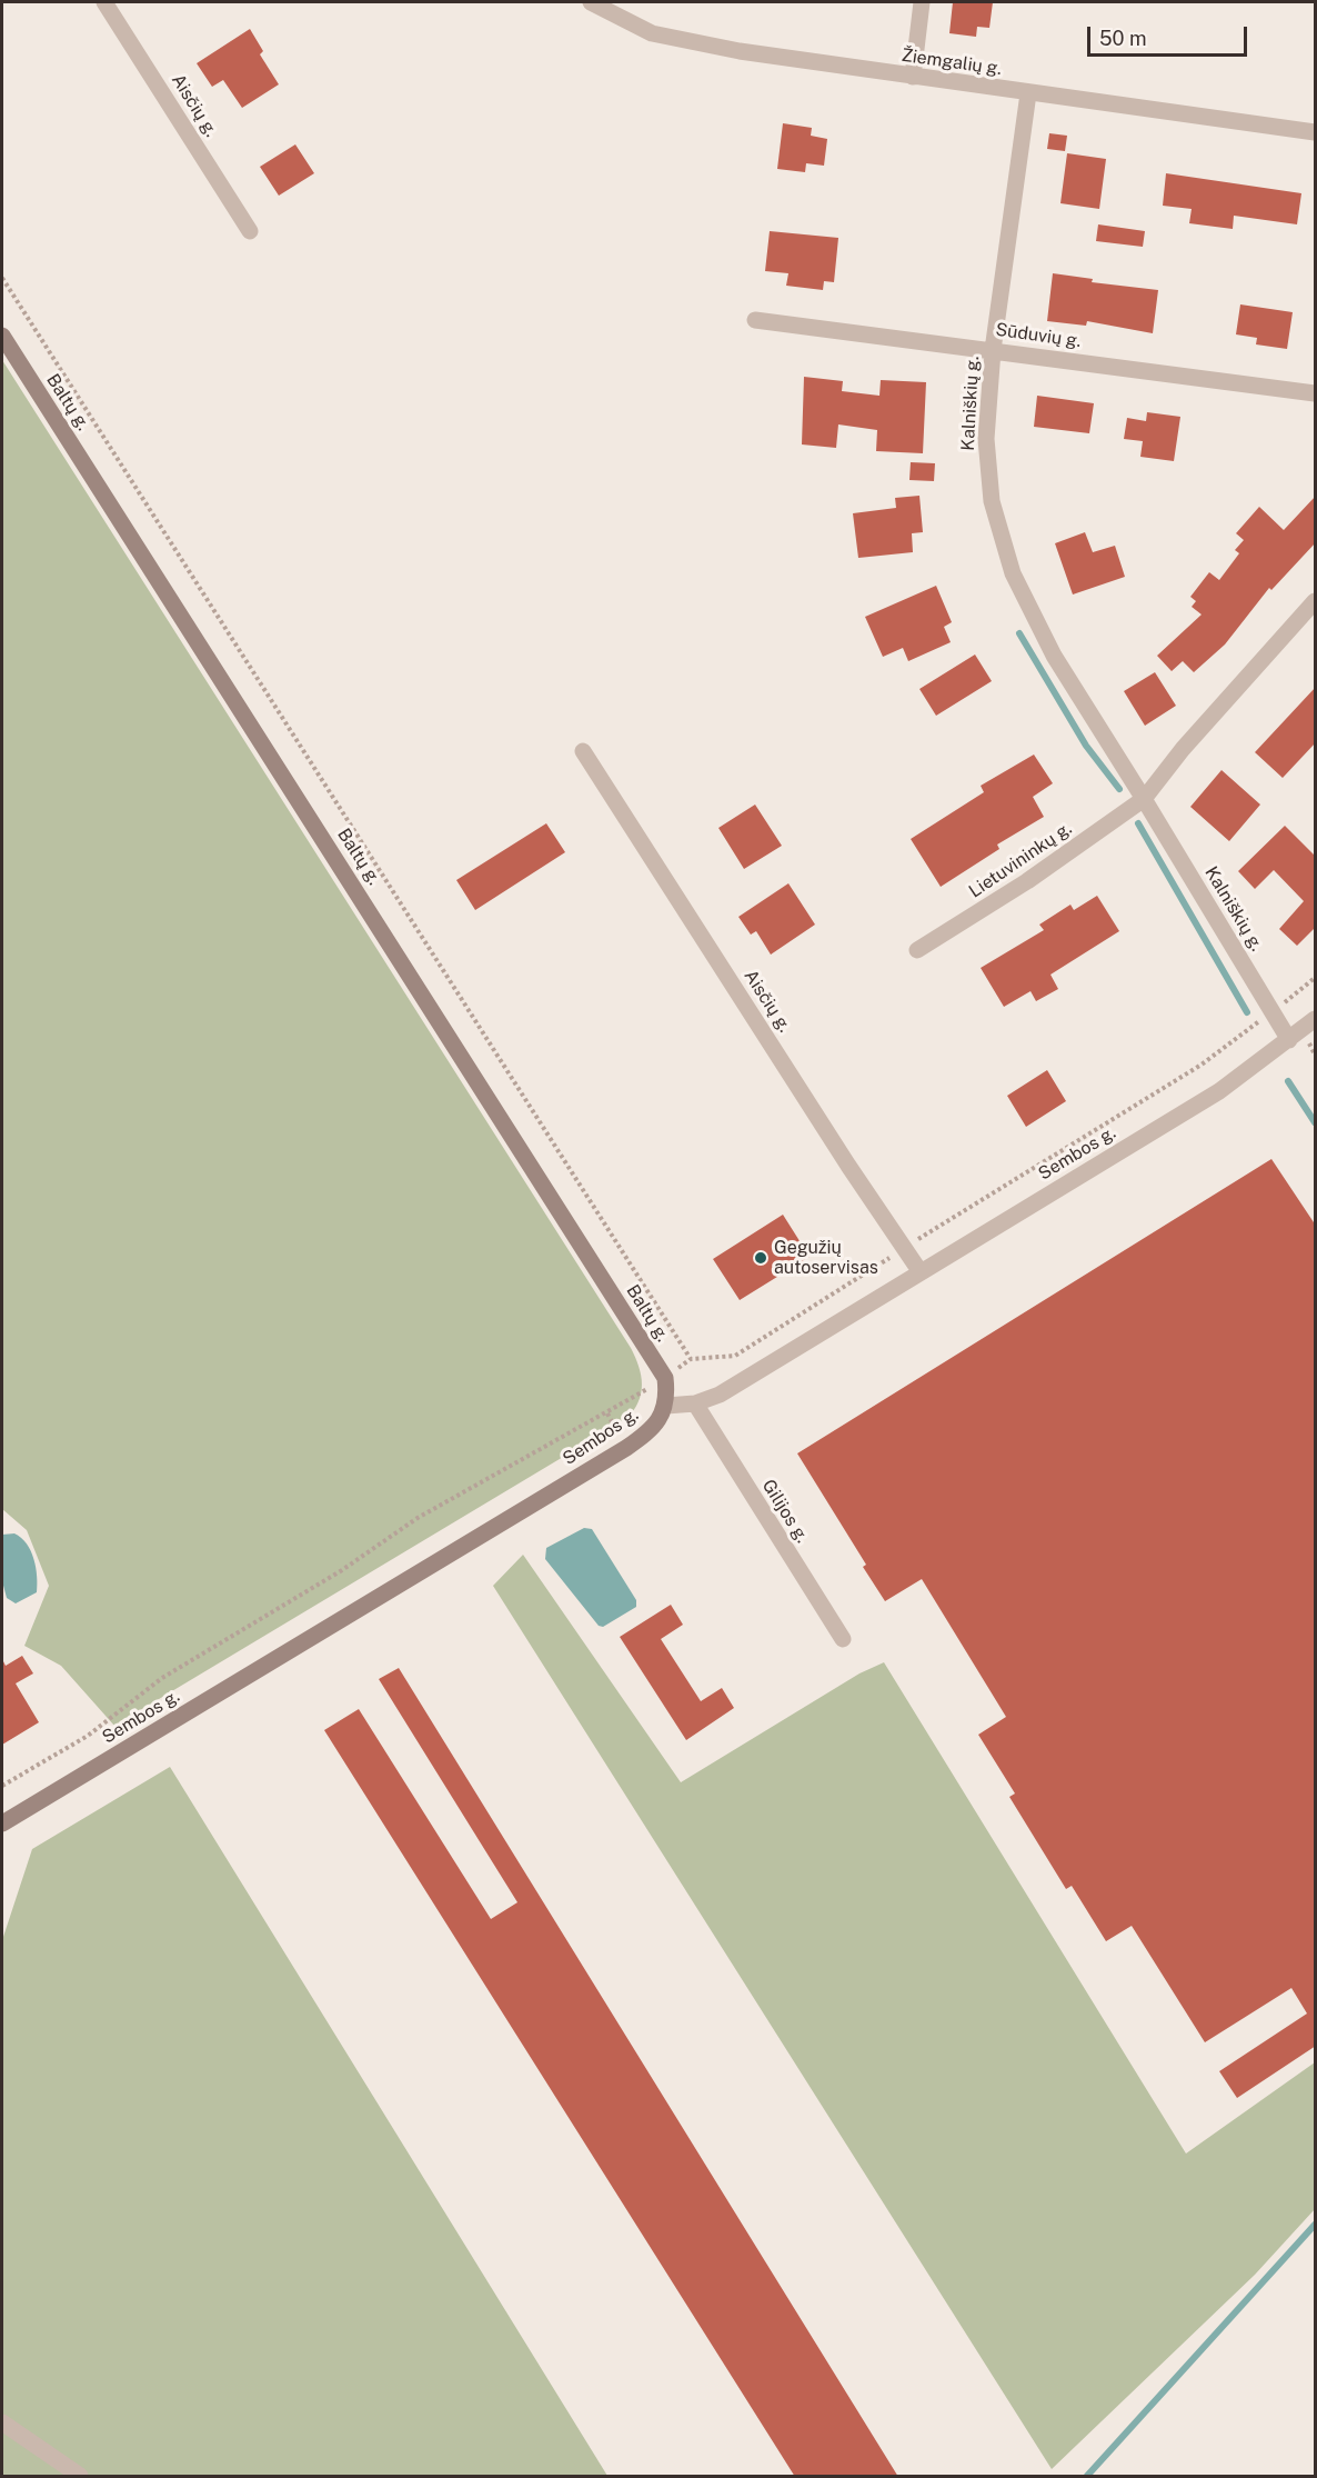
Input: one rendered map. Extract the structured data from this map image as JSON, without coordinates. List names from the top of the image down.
{
  "streets": {
    "main road": ["Baltų g.", "Sembos g."],
    "street": [
      "Žiemgalių g.",
      "Aisčių g.",
      "Sūduvių g.",
      "Kalniškių g.",
      "Lietuvininkų g.",
      "Gilijos g."
    ]
  },
  "crossings": [
    ["Žiemgalių g.", "Kalniškių g."],
    ["Aisčių g.", "Sembos g."],
    ["Sūduvių g.", "Kalniškių g."],
    ["Baltų g.", "Sembos g."],
    ["Kalniškių g.", "Lietuvininkų g."],
    ["Kalniškių g.", "Sembos g."],
    ["Sembos g.", "Gilijos g."]
  ],
  "places": ["Gegužių autoservisas"],
  "scale_bar": "50 m"
}
